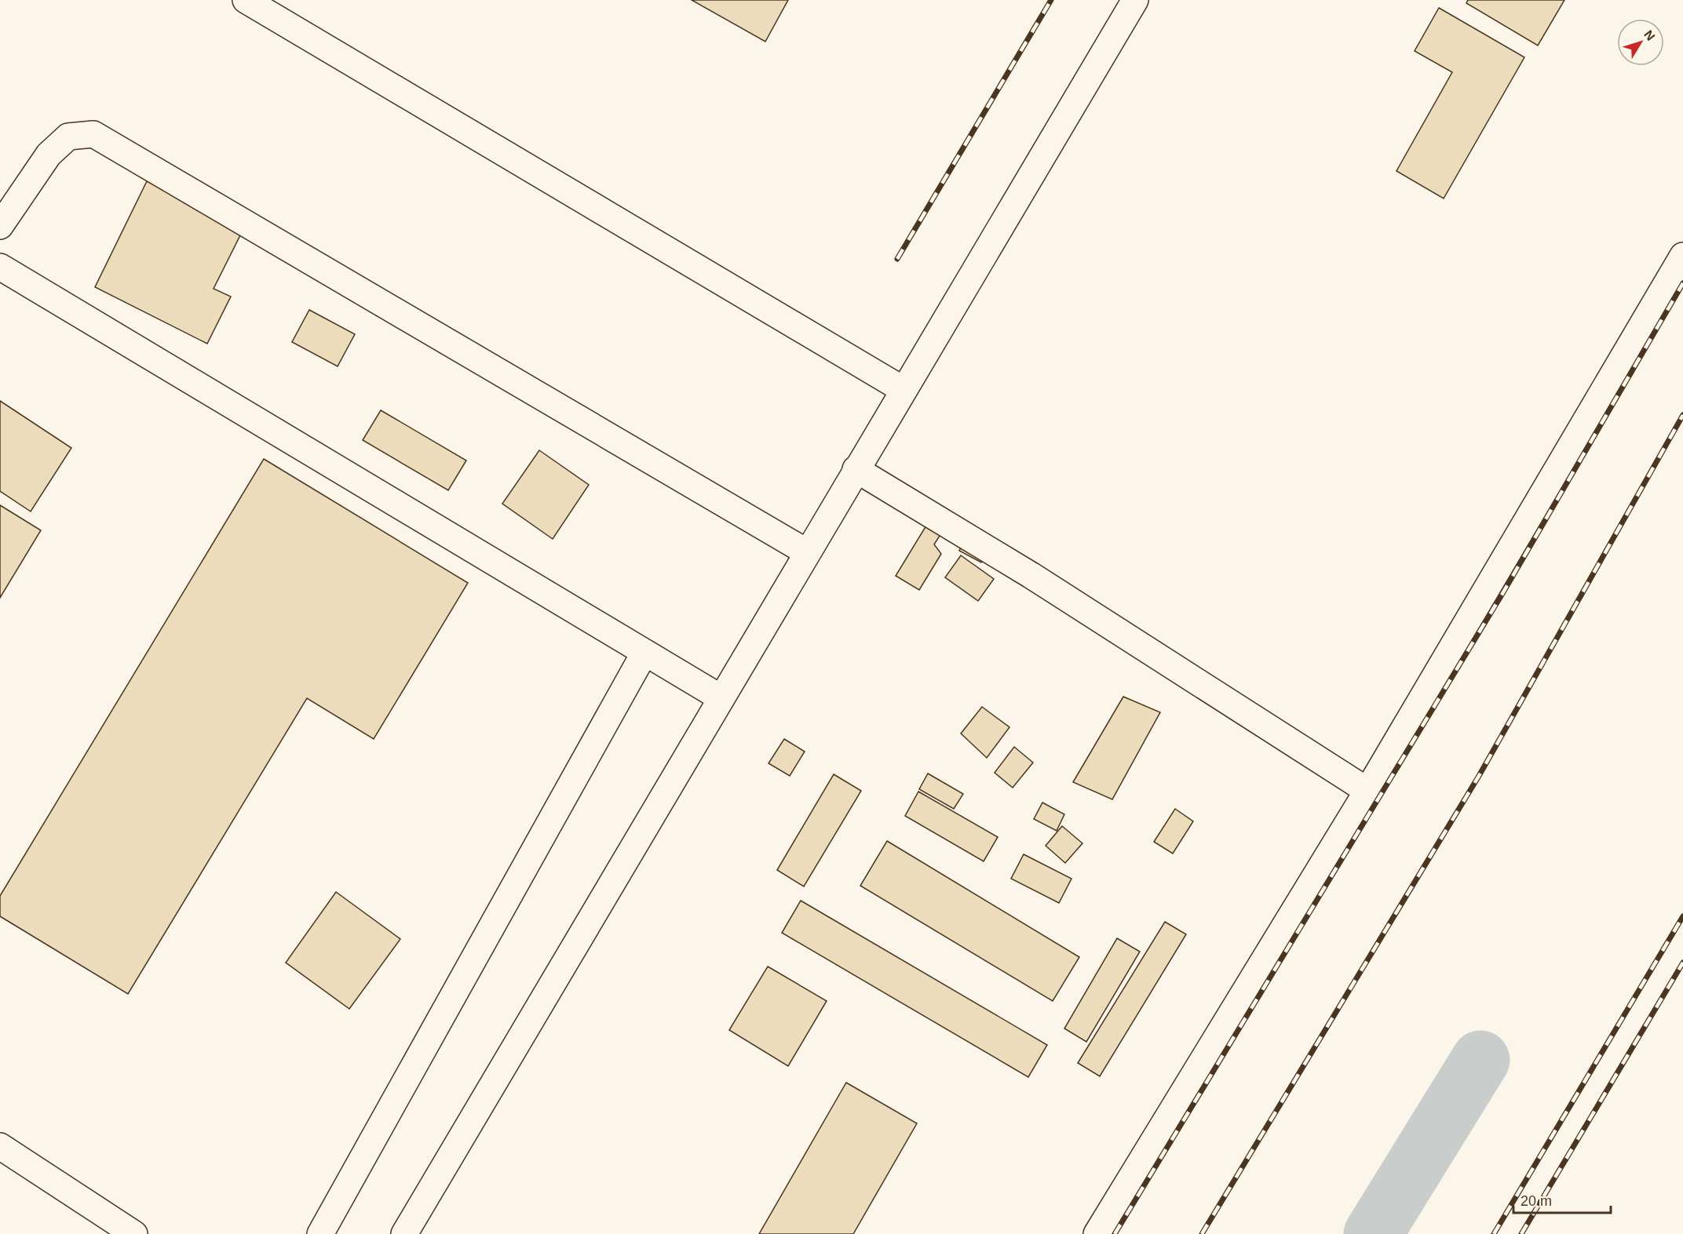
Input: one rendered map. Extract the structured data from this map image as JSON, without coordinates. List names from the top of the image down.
{
  "scale_bar": "20 m",
  "north": "top right"
}
